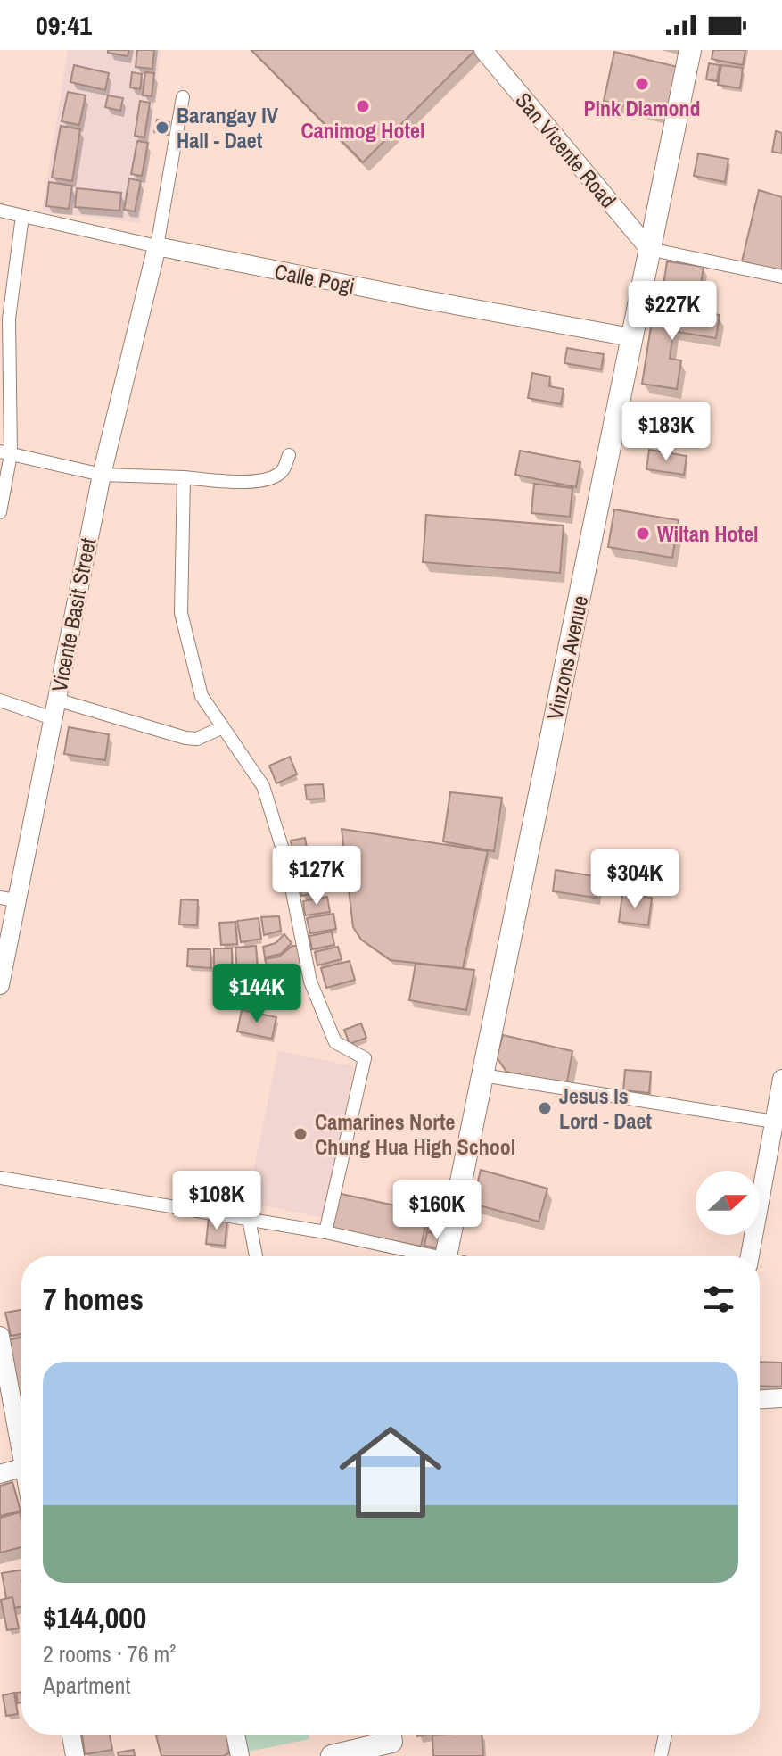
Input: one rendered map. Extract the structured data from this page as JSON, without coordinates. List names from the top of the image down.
{
  "streets": {
    "main road": ["Vinzons Avenue"],
    "street": ["San Vicente Road", "Calle Pogi", "Vicente Basit Street"]
  },
  "crossings": [
    ["San Vicente Road", "Vinzons Avenue"],
    ["Calle Pogi", "Vicente Basit Street"],
    ["Calle Pogi", "Vinzons Avenue"]
  ],
  "places": [
    "Pink Diamond",
    "Canimog Hotel",
    "Barangay IV Hall - Daet",
    "Wiltan Hotel",
    "Jesus Is Lord - Daet",
    "Camarines Norte Chung Hua High School"
  ],
  "north": "right",
  "page": {
    "status": "09:41",
    "price": [
      "$227K",
      "$183K",
      "$127K",
      "$304K",
      "$144K",
      "$108K",
      "$160K"
    ],
    "heading": "7 homes",
    "list": [
      {
        "name": "$144,000",
        "note": "2 rooms · 76 m² · Apartment"
      }
    ]
  }
}
